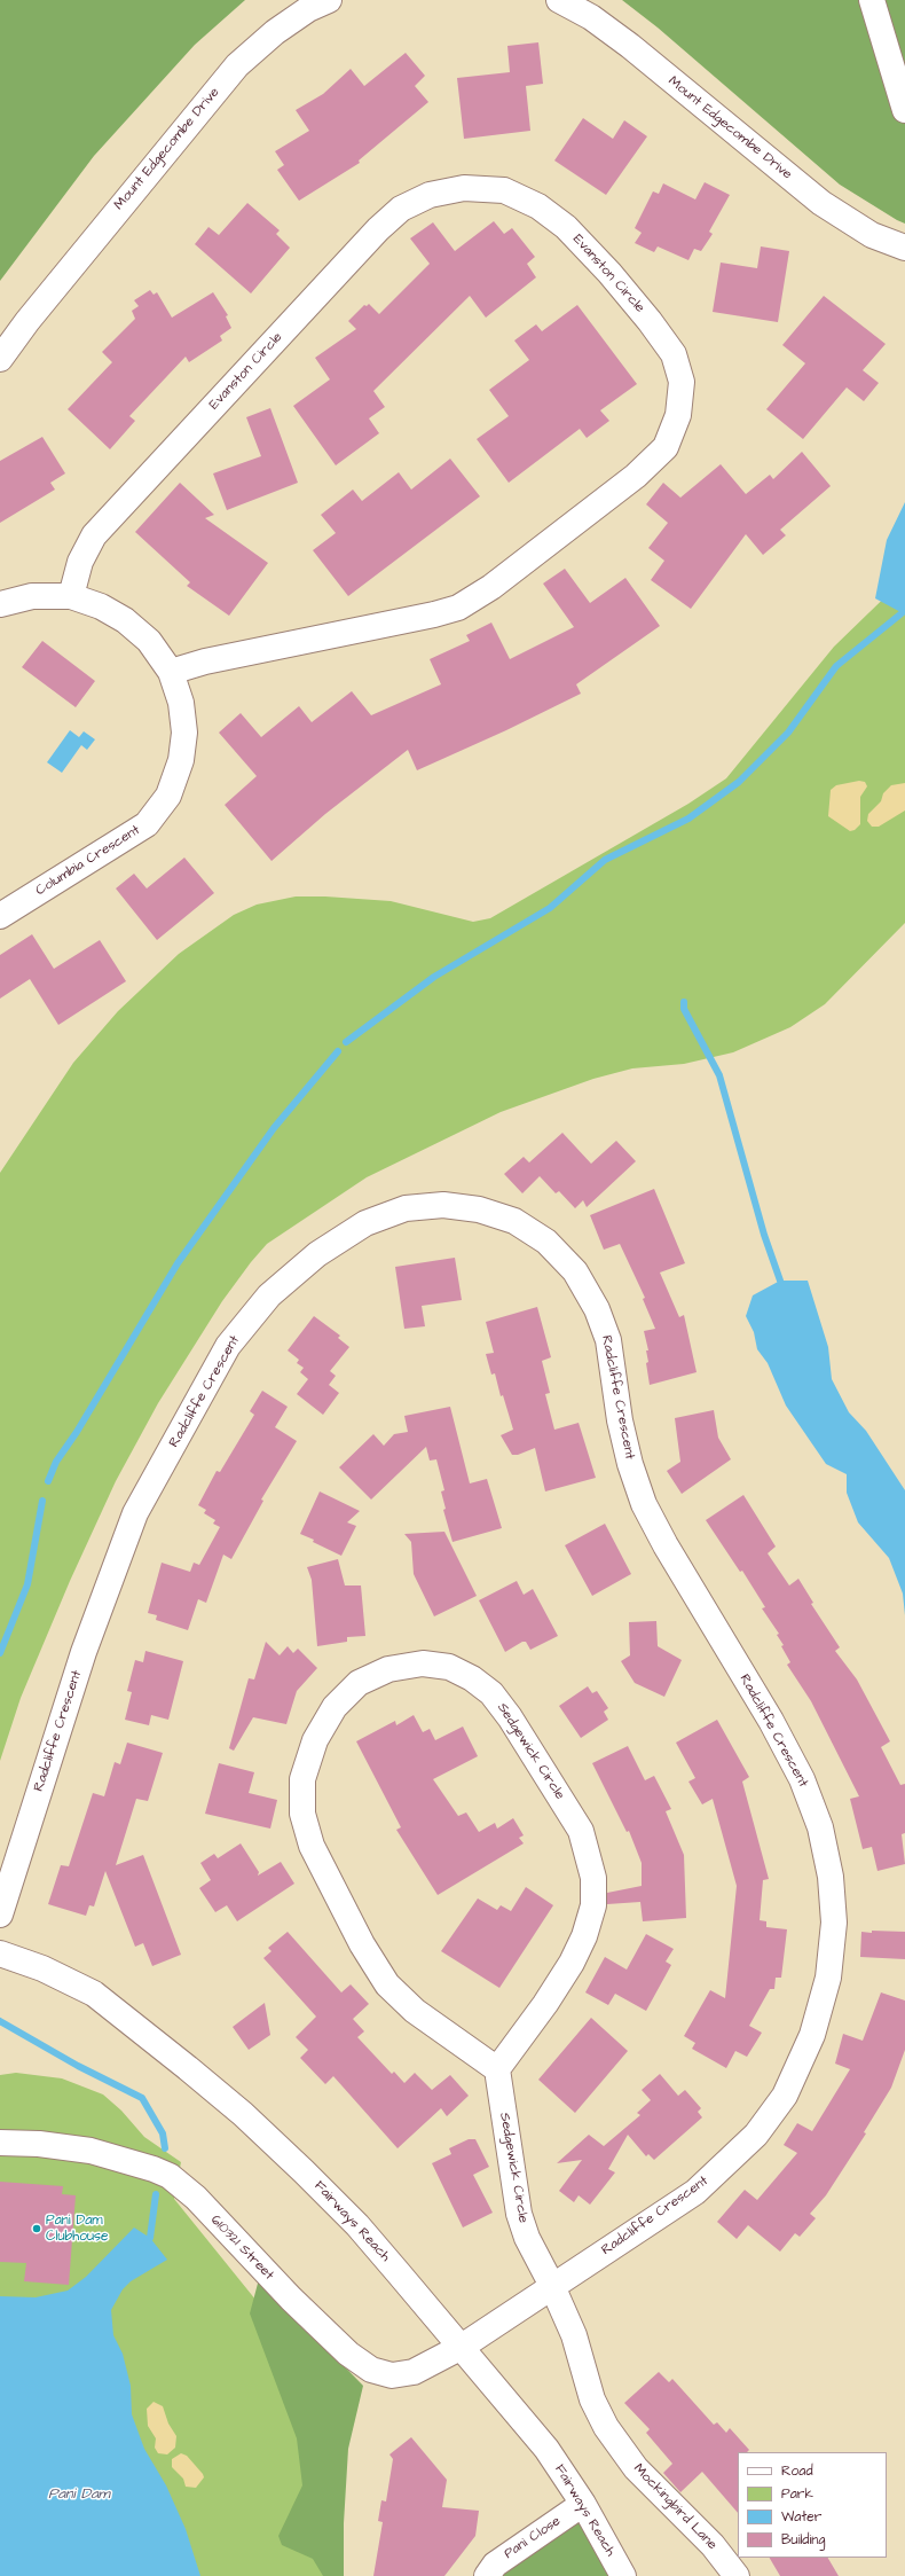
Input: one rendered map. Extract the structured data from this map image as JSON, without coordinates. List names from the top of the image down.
{
  "streets": {
    "street": [
      "Mount Edgecombe Drive",
      "Evanston Circle",
      "Columbia Crescent",
      "Radcliffe Crescent",
      "Sedgewick Circle",
      "Fairways Reach",
      "610321 Street",
      "Mockingbird Lane",
      "Pani Close"
    ]
  },
  "crossings": [
    ["Evanston Circle", "Columbia Crescent"],
    ["Radcliffe Crescent", "Sedgewick Circle"],
    ["Radcliffe Crescent", "Fairways Reach"],
    ["Radcliffe Crescent", "610321 Street"],
    ["Radcliffe Crescent", "Mockingbird Lane"],
    ["Sedgewick Circle", "Mockingbird Lane"],
    ["Fairways Reach", "610321 Street"],
    ["Fairways Reach", "Pani Close"]
  ],
  "water": ["Pani Dam"],
  "places": ["Pani Dam Clubhouse"],
  "legend": [
    "Road",
    "Park",
    "Water",
    "Building"
  ]
}
